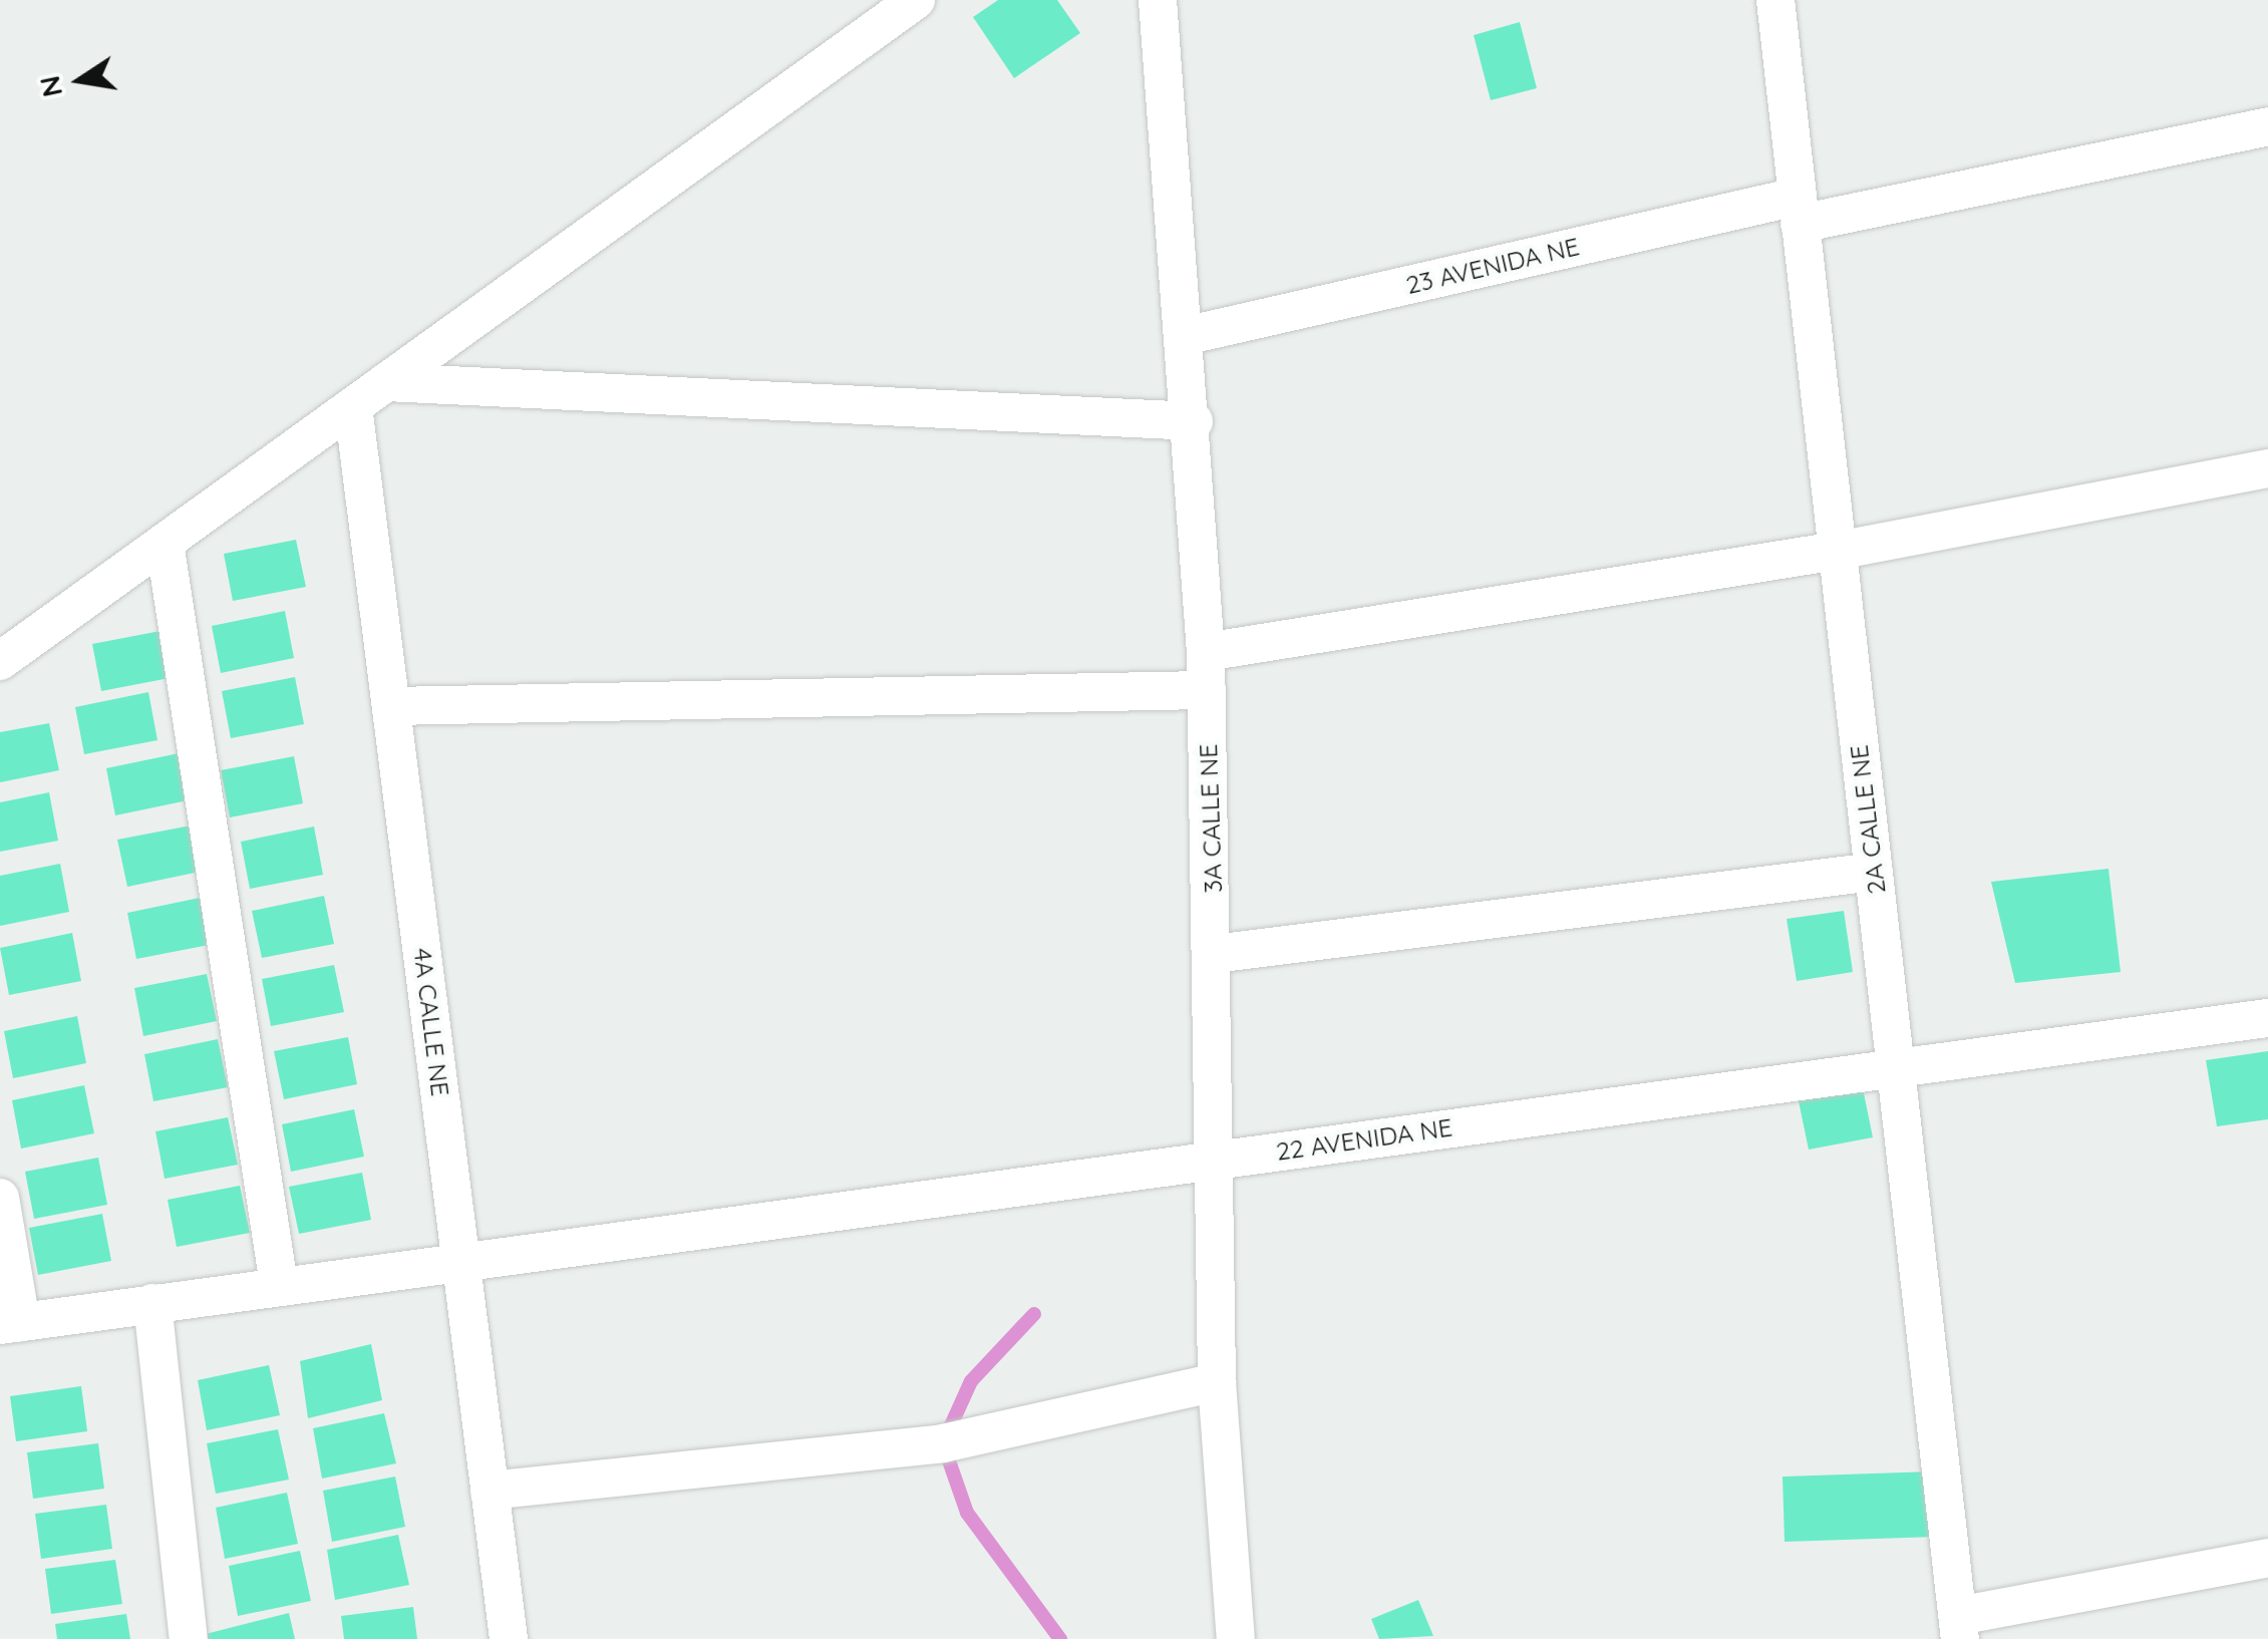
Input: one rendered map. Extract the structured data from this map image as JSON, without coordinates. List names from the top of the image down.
{
  "streets": {
    "street": [
      "23 AVENIDA NE",
      "3A CALLE NE",
      "2A CALLE NE",
      "4A CALLE NE",
      "22 AVENIDA NE"
    ]
  },
  "crossings": [
    ["23 AVENIDA NE", "3A CALLE NE"],
    ["23 AVENIDA NE", "2A CALLE NE"],
    ["3A CALLE NE", "22 AVENIDA NE"],
    ["2A CALLE NE", "22 AVENIDA NE"],
    ["4A CALLE NE", "22 AVENIDA NE"]
  ],
  "north": "left"
}
